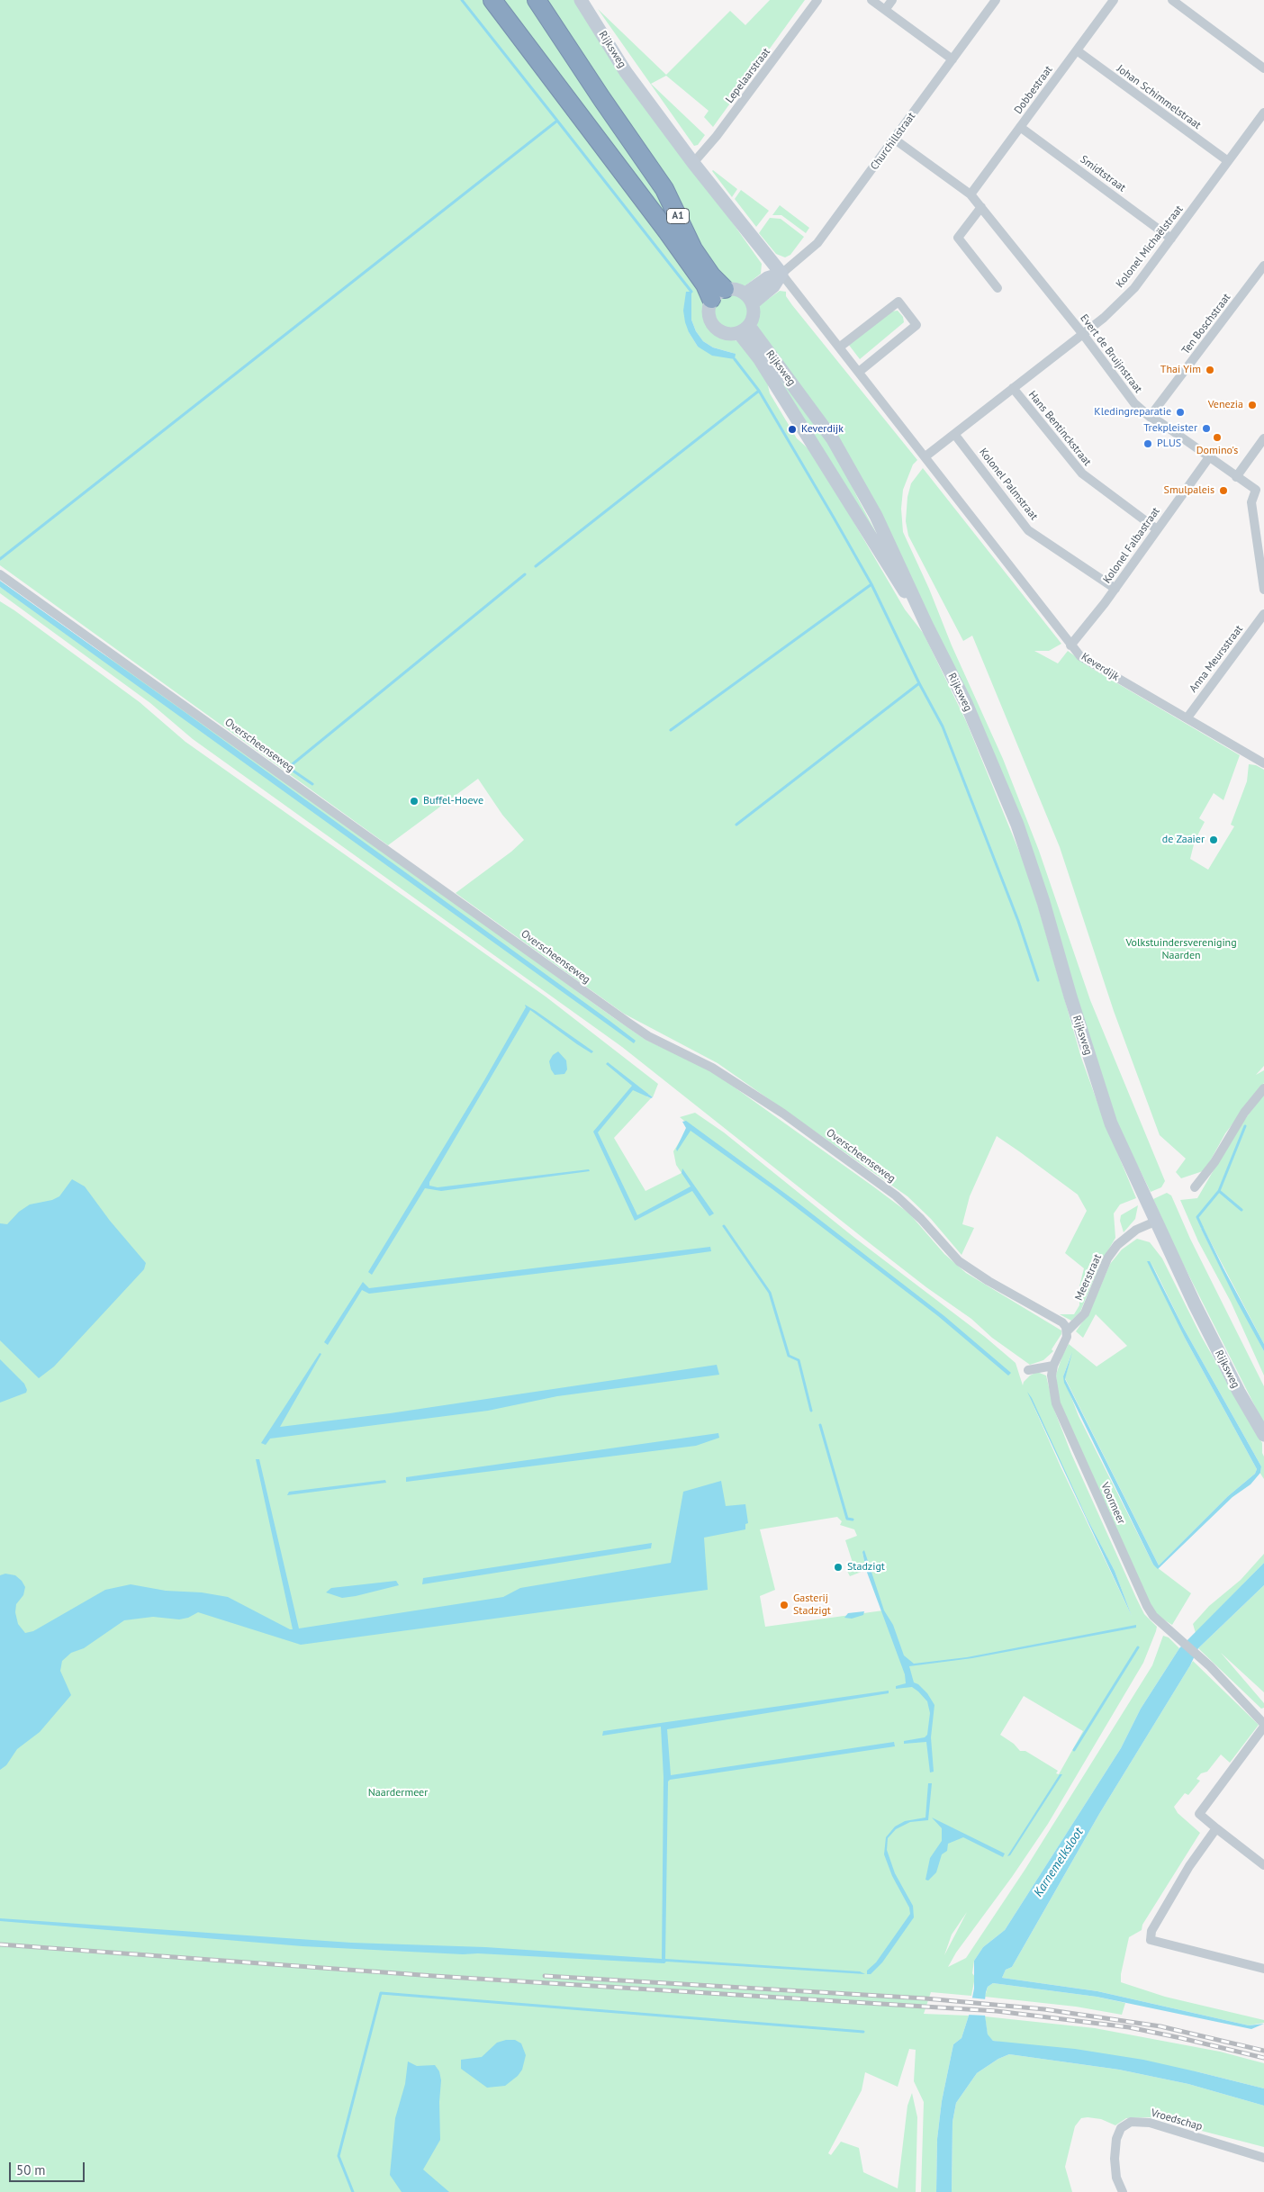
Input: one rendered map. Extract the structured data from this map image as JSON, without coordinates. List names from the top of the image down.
{
  "streets": {
    "highway": ["A1"],
    "main road": ["Rijksweg", "Churchillstraat", "Keverdijk"],
    "street": [
      "Lepelaarstraat",
      "Dobbestraat",
      "Johan Schimmelstraat",
      "Smidtstraat",
      "Kolonel Michaëlstraat",
      "Ten Boschstraat",
      "Evert de Bruijnstraat",
      "Hans Bentinckstraat",
      "Kolonel Palmstraat",
      "Kolonel Falbastraat",
      "Anna Meursstraat",
      "Overscheenseweg",
      "Meerstraat",
      "Voormeer",
      "Vroedschap"
    ]
  },
  "crossings": [
    ["Rijksweg", "Lepelaarstraat"],
    ["Rijksweg", "Churchillstraat"],
    ["Rijksweg", "A1"],
    ["Rijksweg", "Keverdijk"],
    ["Rijksweg", "Meerstraat"],
    ["Lepelaarstraat", "Keverdijk"],
    ["Dobbestraat", "Johan Schimmelstraat"],
    ["Dobbestraat", "Smidtstraat"],
    ["Dobbestraat", "Evert de Bruijnstraat"],
    ["Johan Schimmelstraat", "Kolonel Michaëlstraat"],
    ["Churchillstraat", "A1"],
    ["Churchillstraat", "Evert de Bruijnstraat"],
    ["Churchillstraat", "Keverdijk"],
    ["Smidtstraat", "Kolonel Michaëlstraat"],
    ["Kolonel Michaëlstraat", "Evert de Bruijnstraat"],
    ["Kolonel Michaëlstraat", "Hans Bentinckstraat"],
    ["Kolonel Michaëlstraat", "Kolonel Palmstraat"],
    ["Kolonel Michaëlstraat", "Keverdijk"],
    ["Ten Boschstraat", "Evert de Bruijnstraat"],
    ["Evert de Bruijnstraat", "Kolonel Falbastraat"],
    ["Hans Bentinckstraat", "Kolonel Falbastraat"],
    ["Kolonel Palmstraat", "Kolonel Falbastraat"],
    ["Kolonel Falbastraat", "Keverdijk"],
    ["Anna Meursstraat", "Keverdijk"],
    ["Overscheenseweg", "Meerstraat"]
  ],
  "water": ["Karnemelksloot"],
  "parks": ["Volkstuindersvereniging Naarden", "Naardermeer"],
  "places": [
    "Thai Yim",
    "Venezia",
    "Kledingreparatie",
    "Trekpleister",
    "Keverdijk",
    "Domino's",
    "PLUS",
    "Smulpaleis",
    "Buffel-Hoeve",
    "de Zaaier",
    "Stadzigt",
    "Gasterij Stadzigt"
  ],
  "scale_bar": "50 m"
}
